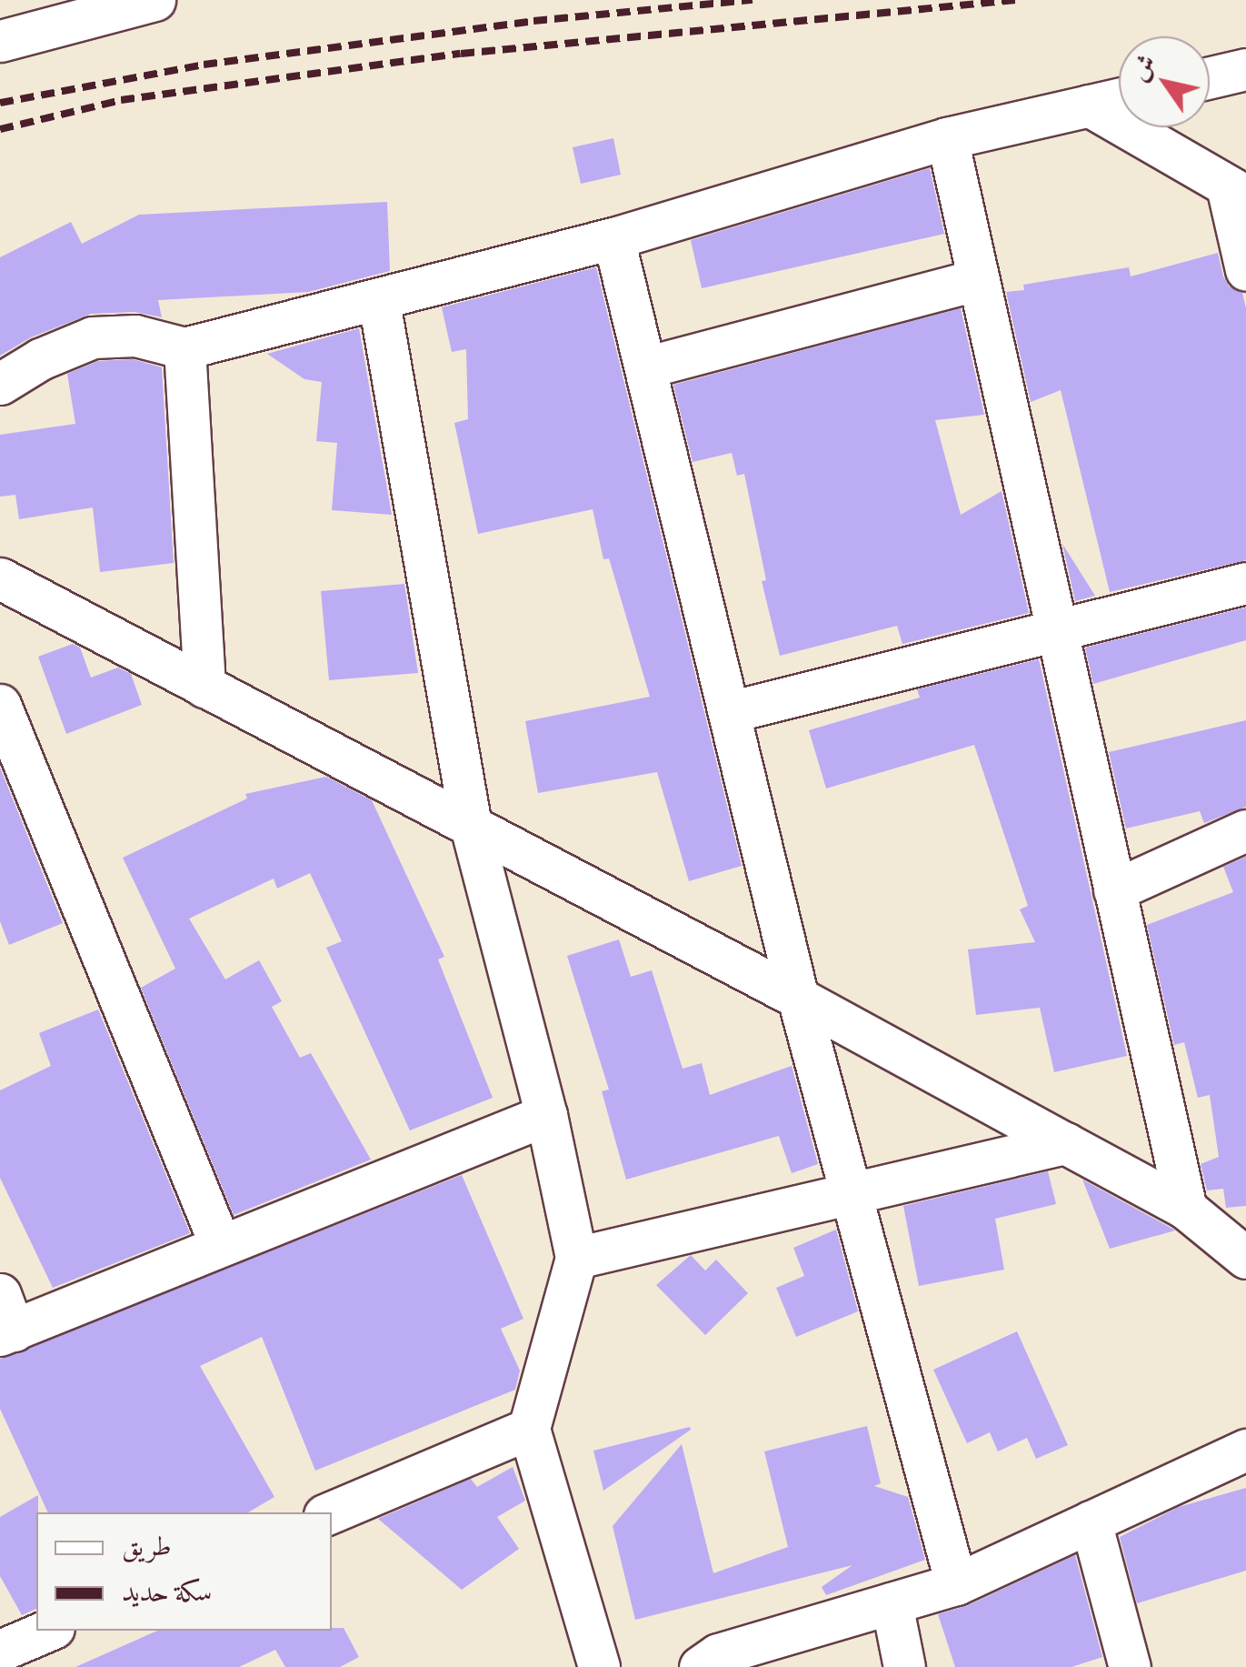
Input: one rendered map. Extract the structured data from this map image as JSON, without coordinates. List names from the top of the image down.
{
  "legend": ["طريق", "سكة حديد"],
  "north": "top left"
}
